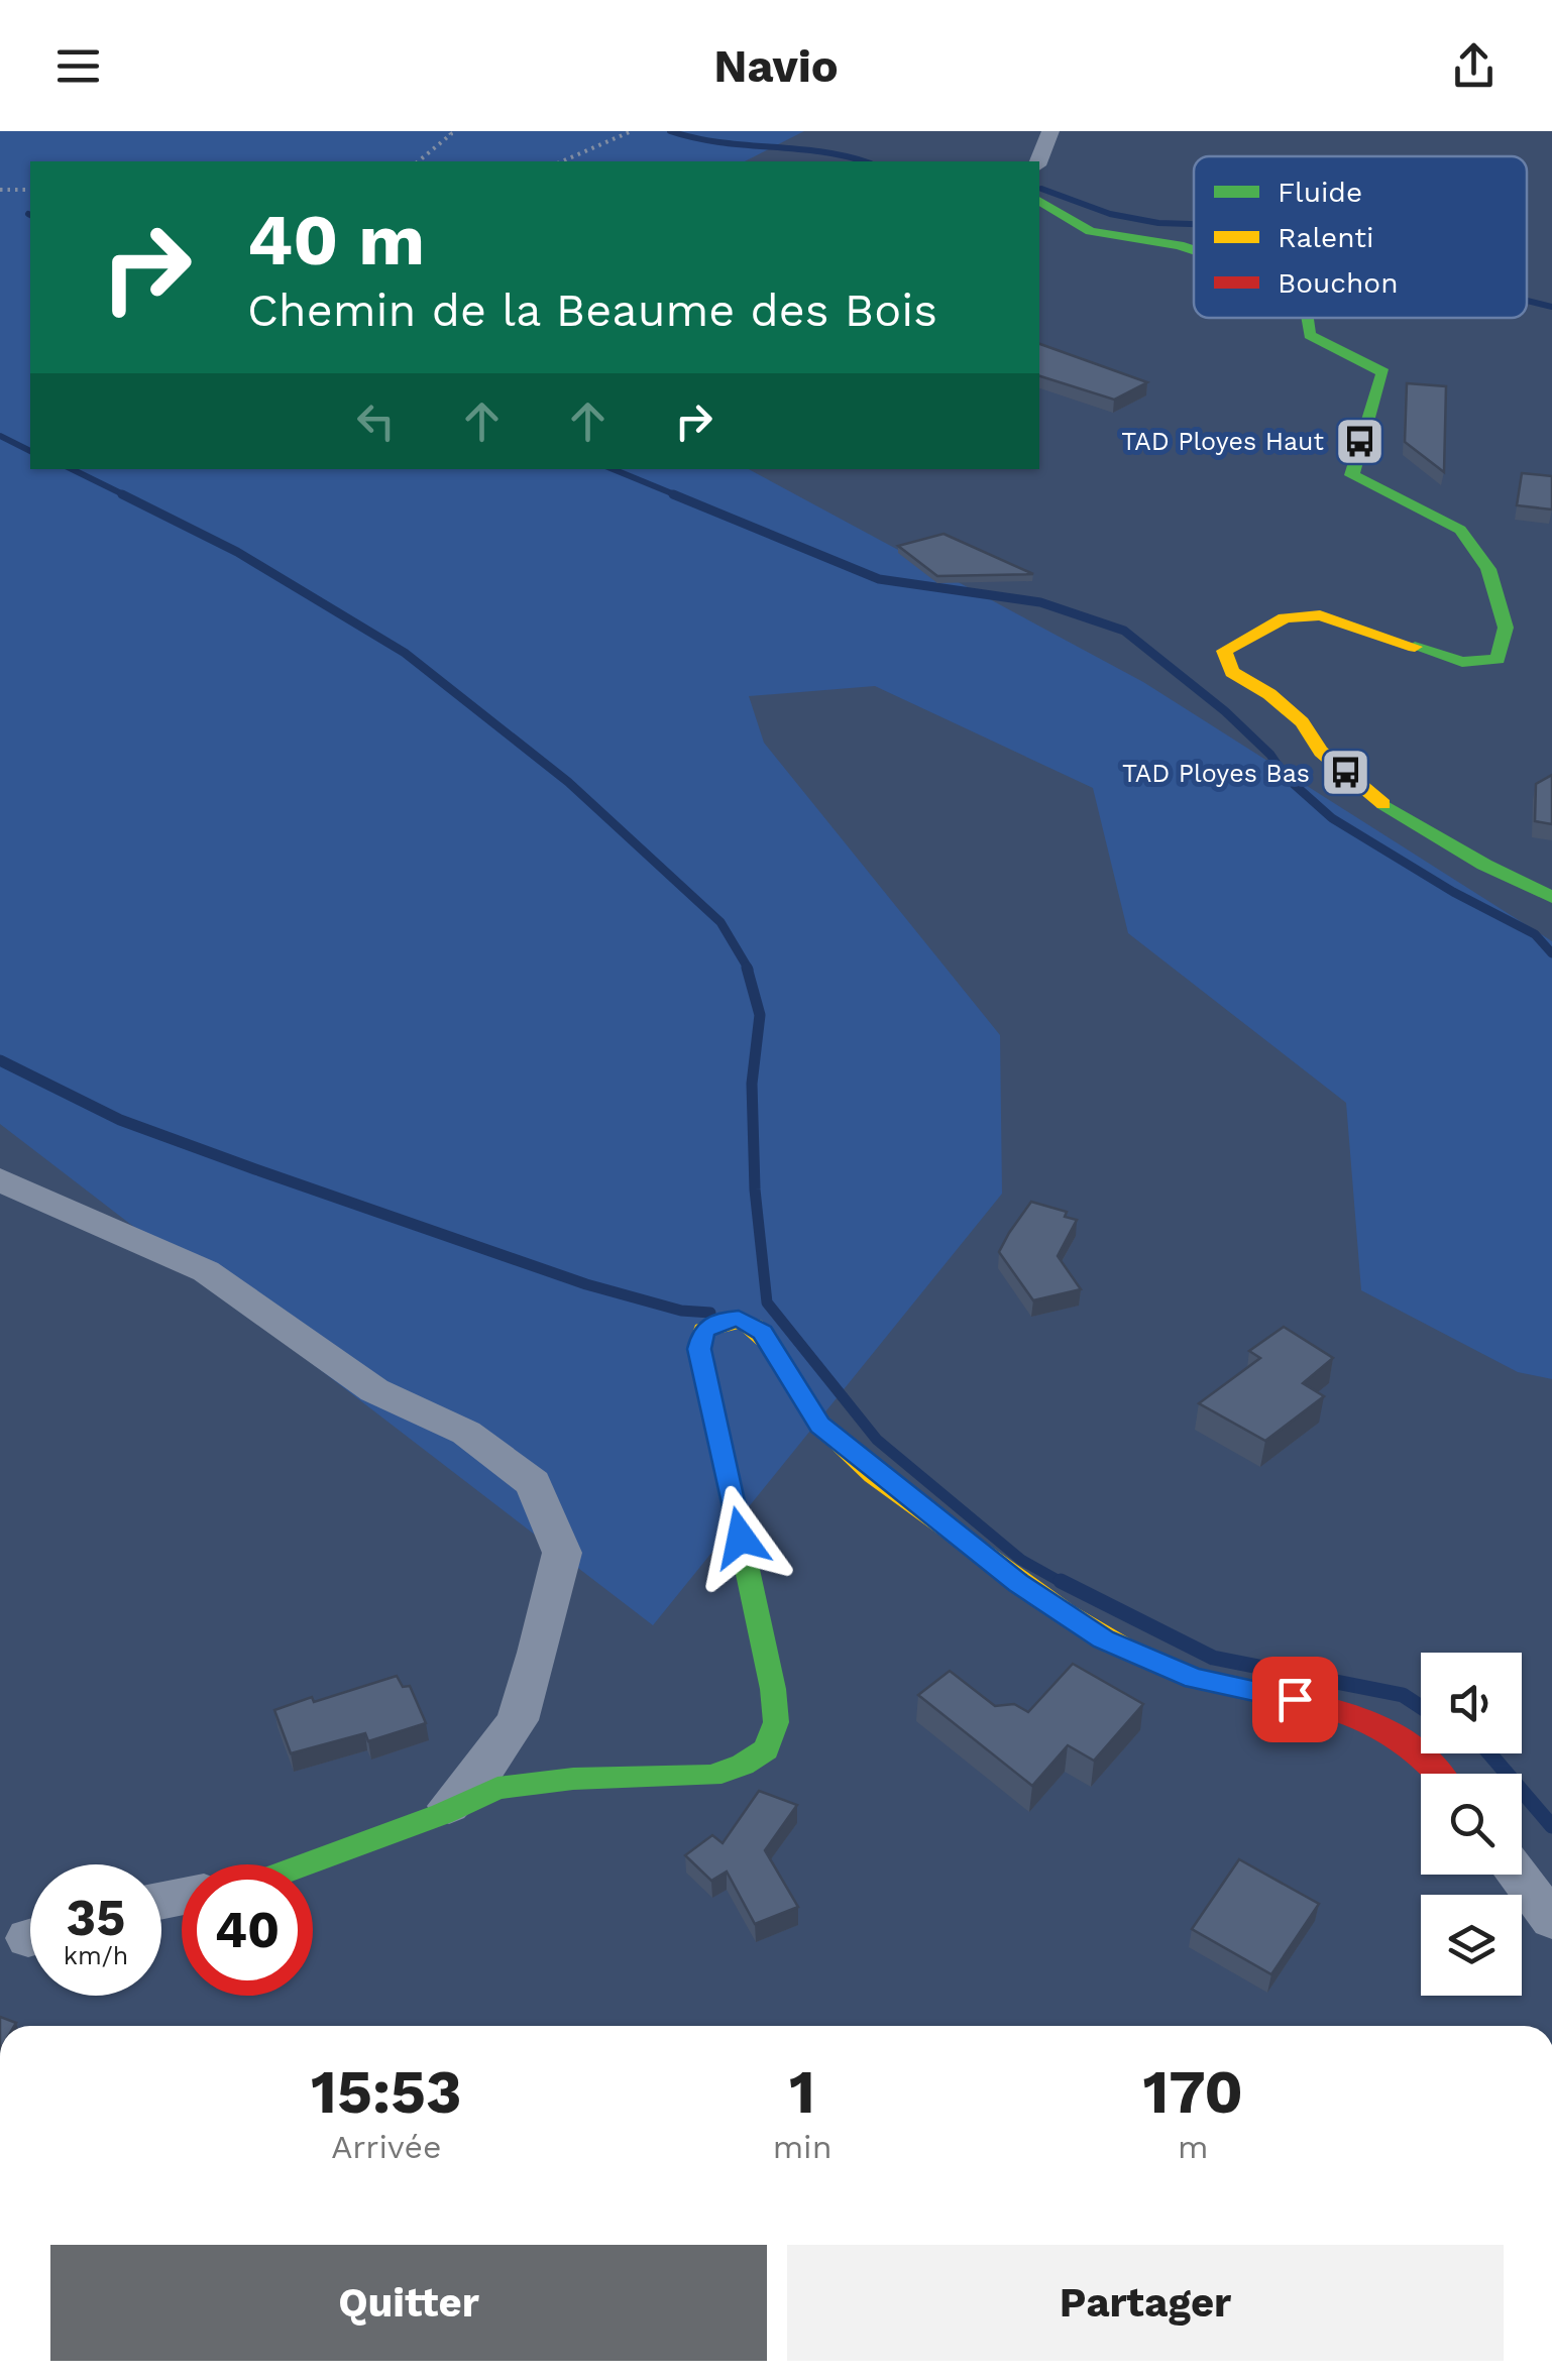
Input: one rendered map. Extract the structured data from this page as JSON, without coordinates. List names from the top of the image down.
{
  "places": {
    "bus stop": ["TAD Ployes Haut", "TAD Ployes Bas"]
  },
  "legend": ["Fluide", "Ralenti", "Bouchon"],
  "page": {
    "header": "Navio",
    "turn": ["40 m", "Chemin de la Beaume des Bois"],
    "speed": "35 km/h",
    "limit": "40",
    "eta": [
      "15:53",
      "Arrivée",
      "1",
      "min",
      "170",
      "m"
    ],
    "buttons": ["Quitter", "Partager"]
  }
}
